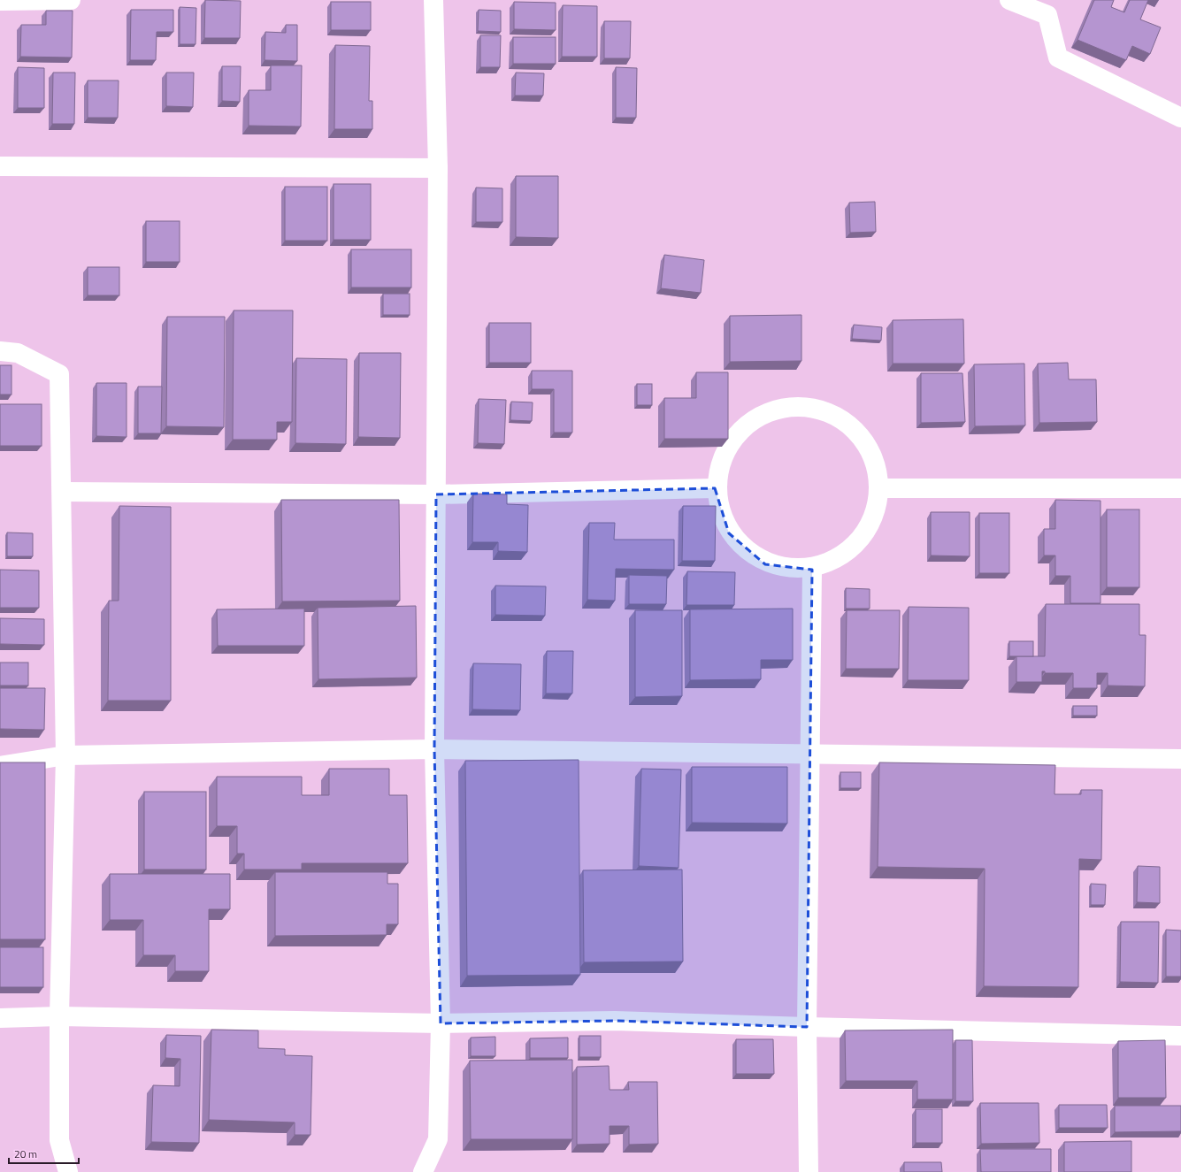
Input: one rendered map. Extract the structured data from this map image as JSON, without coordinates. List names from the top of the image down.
{
  "scale_bar": "20 m"
}
